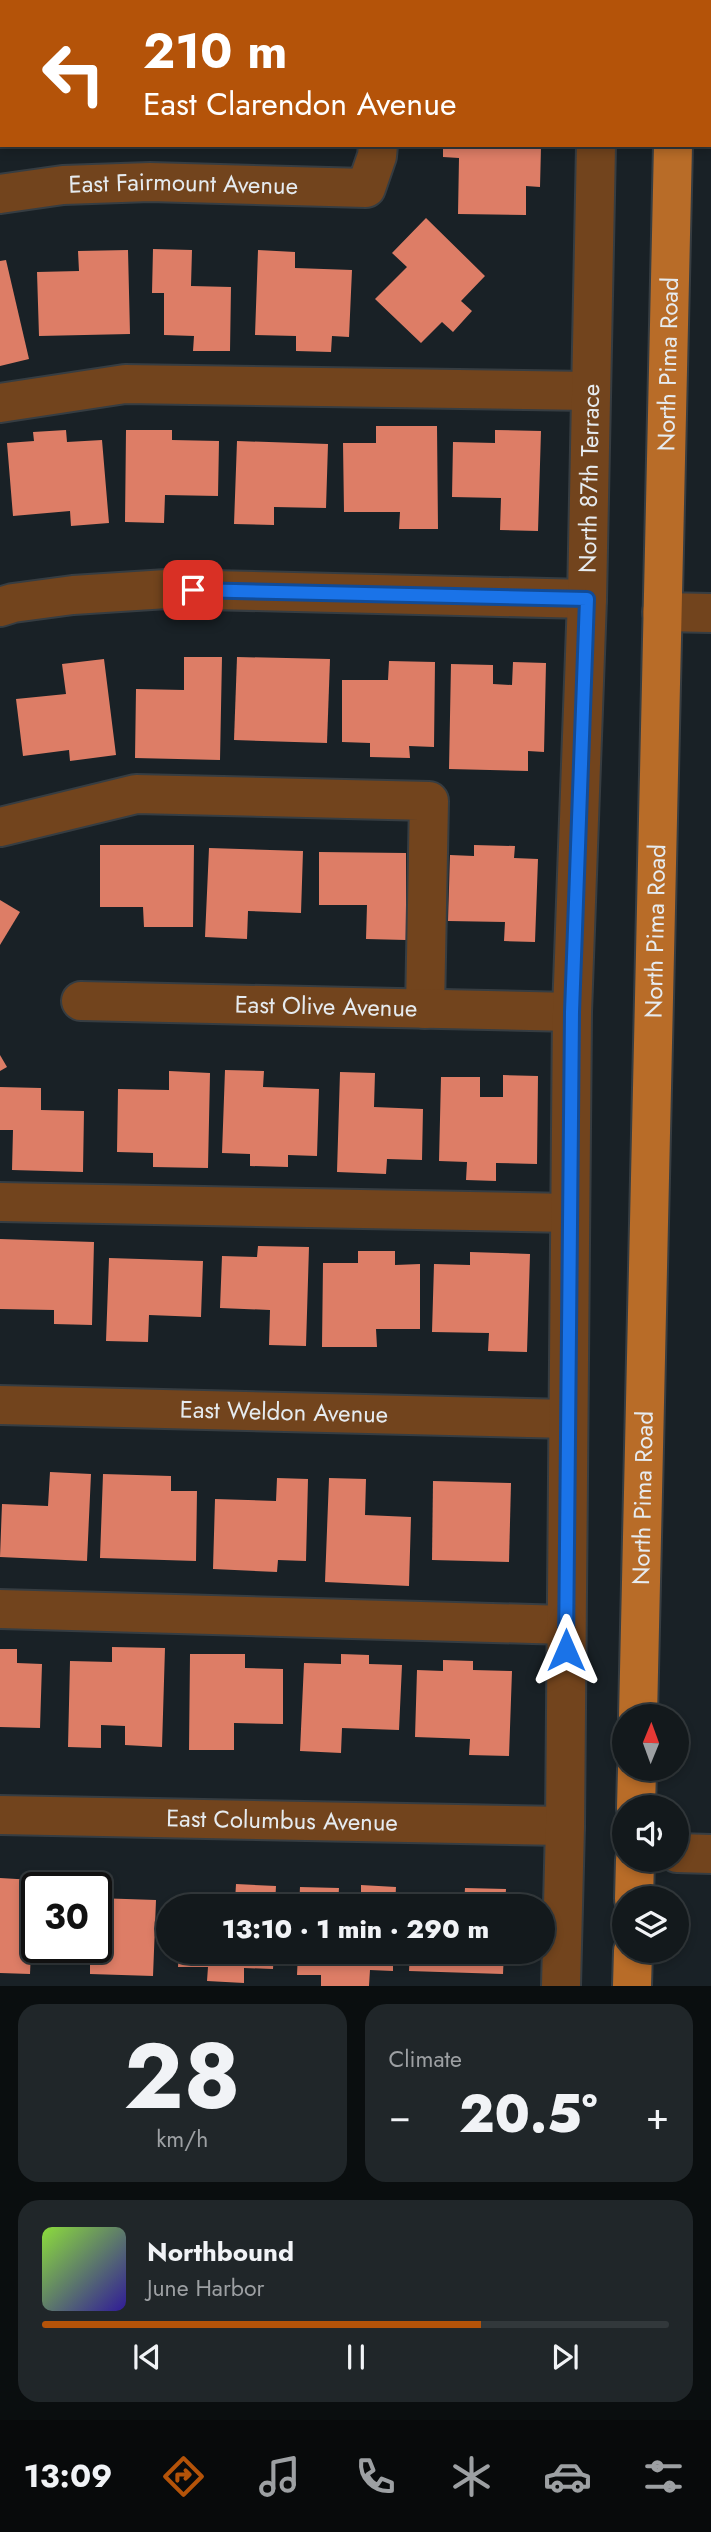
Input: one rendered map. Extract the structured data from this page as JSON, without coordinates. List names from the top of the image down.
{
  "streets": {
    "main road": ["North Pima Road"],
    "street": [
      "East Fairmount Avenue",
      "North 87th Terrace",
      "East Olive Avenue",
      "East Weldon Avenue",
      "East Columbus Avenue"
    ]
  },
  "crossings": [
    ["North 87th Terrace", "East Olive Avenue"],
    ["North 87th Terrace", "East Weldon Avenue"],
    ["North 87th Terrace", "East Columbus Avenue"]
  ],
  "north": "top",
  "page": {
    "turn": ["210 m", "East Clarendon Avenue"],
    "limit": "30",
    "trip": "13:10 · 1 min · 290 m",
    "tile": [
      ["28", "km/h"],
      "Climate"
    ],
    "heat": ["−", "20.5°", "+"],
    "song": ["Northbound", "June Harbor"],
    "tabs": "13:09"
  }
}
